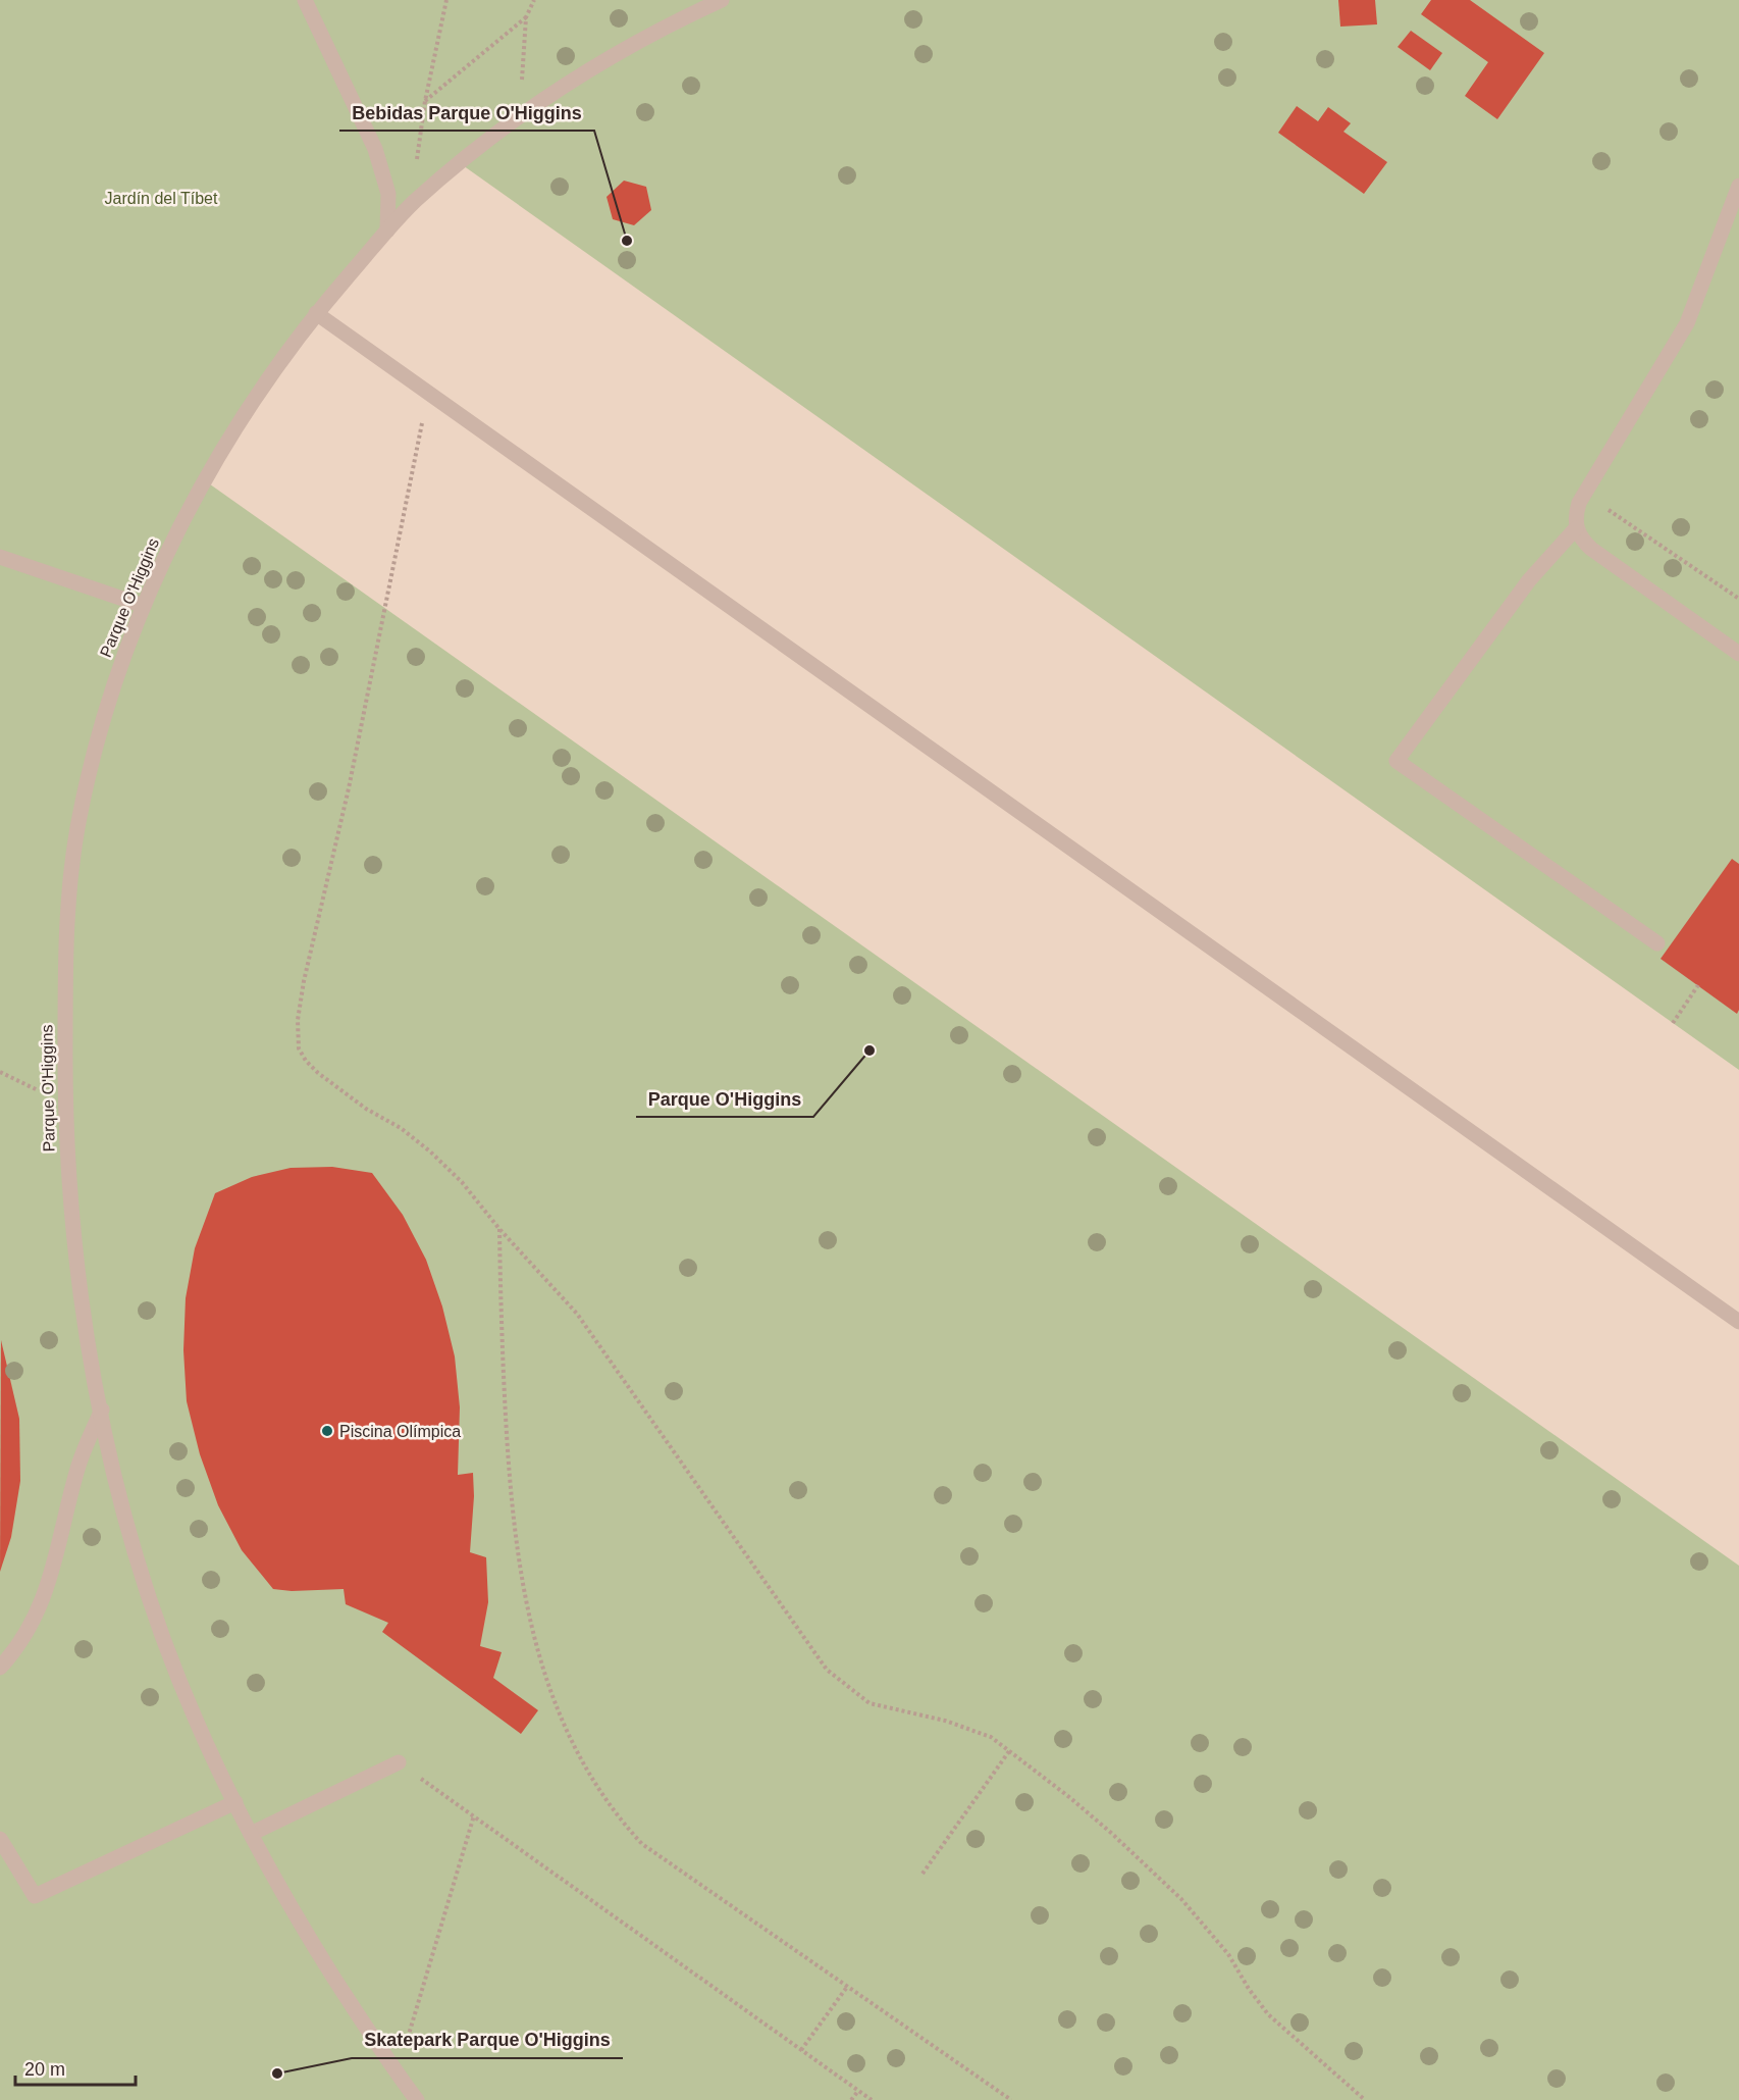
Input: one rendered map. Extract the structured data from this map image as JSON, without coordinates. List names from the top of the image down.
{
  "streets": {
    "lane": ["Parque O'Higgins"]
  },
  "parks": ["Jardín del Tíbet"],
  "places": [
    "Bebidas Parque O'Higgins",
    "Parque O'Higgins",
    "Piscina Olímpica",
    "Skatepark Parque O'Higgins"
  ],
  "scale_bar": "20 m"
}
